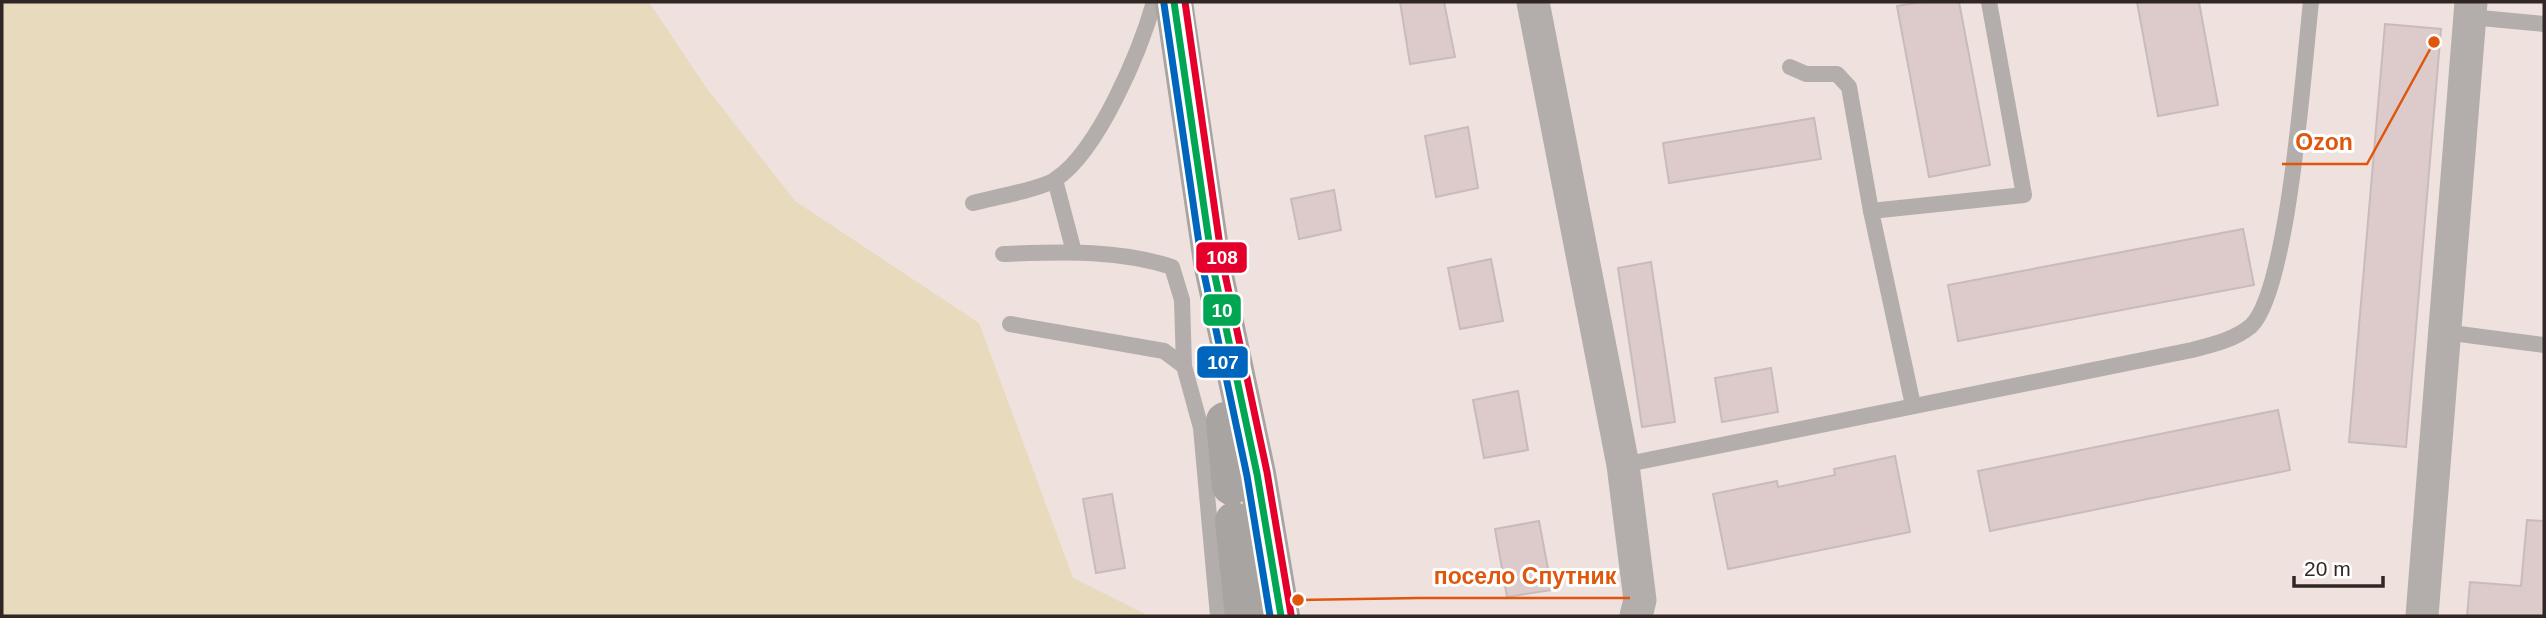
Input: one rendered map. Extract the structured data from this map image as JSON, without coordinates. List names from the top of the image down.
{
  "places": ["Ozon", "посело Спутник"],
  "lines": ["transit line 10", "transit line 108", "transit line 107"],
  "scale_bar": "20 m"
}
